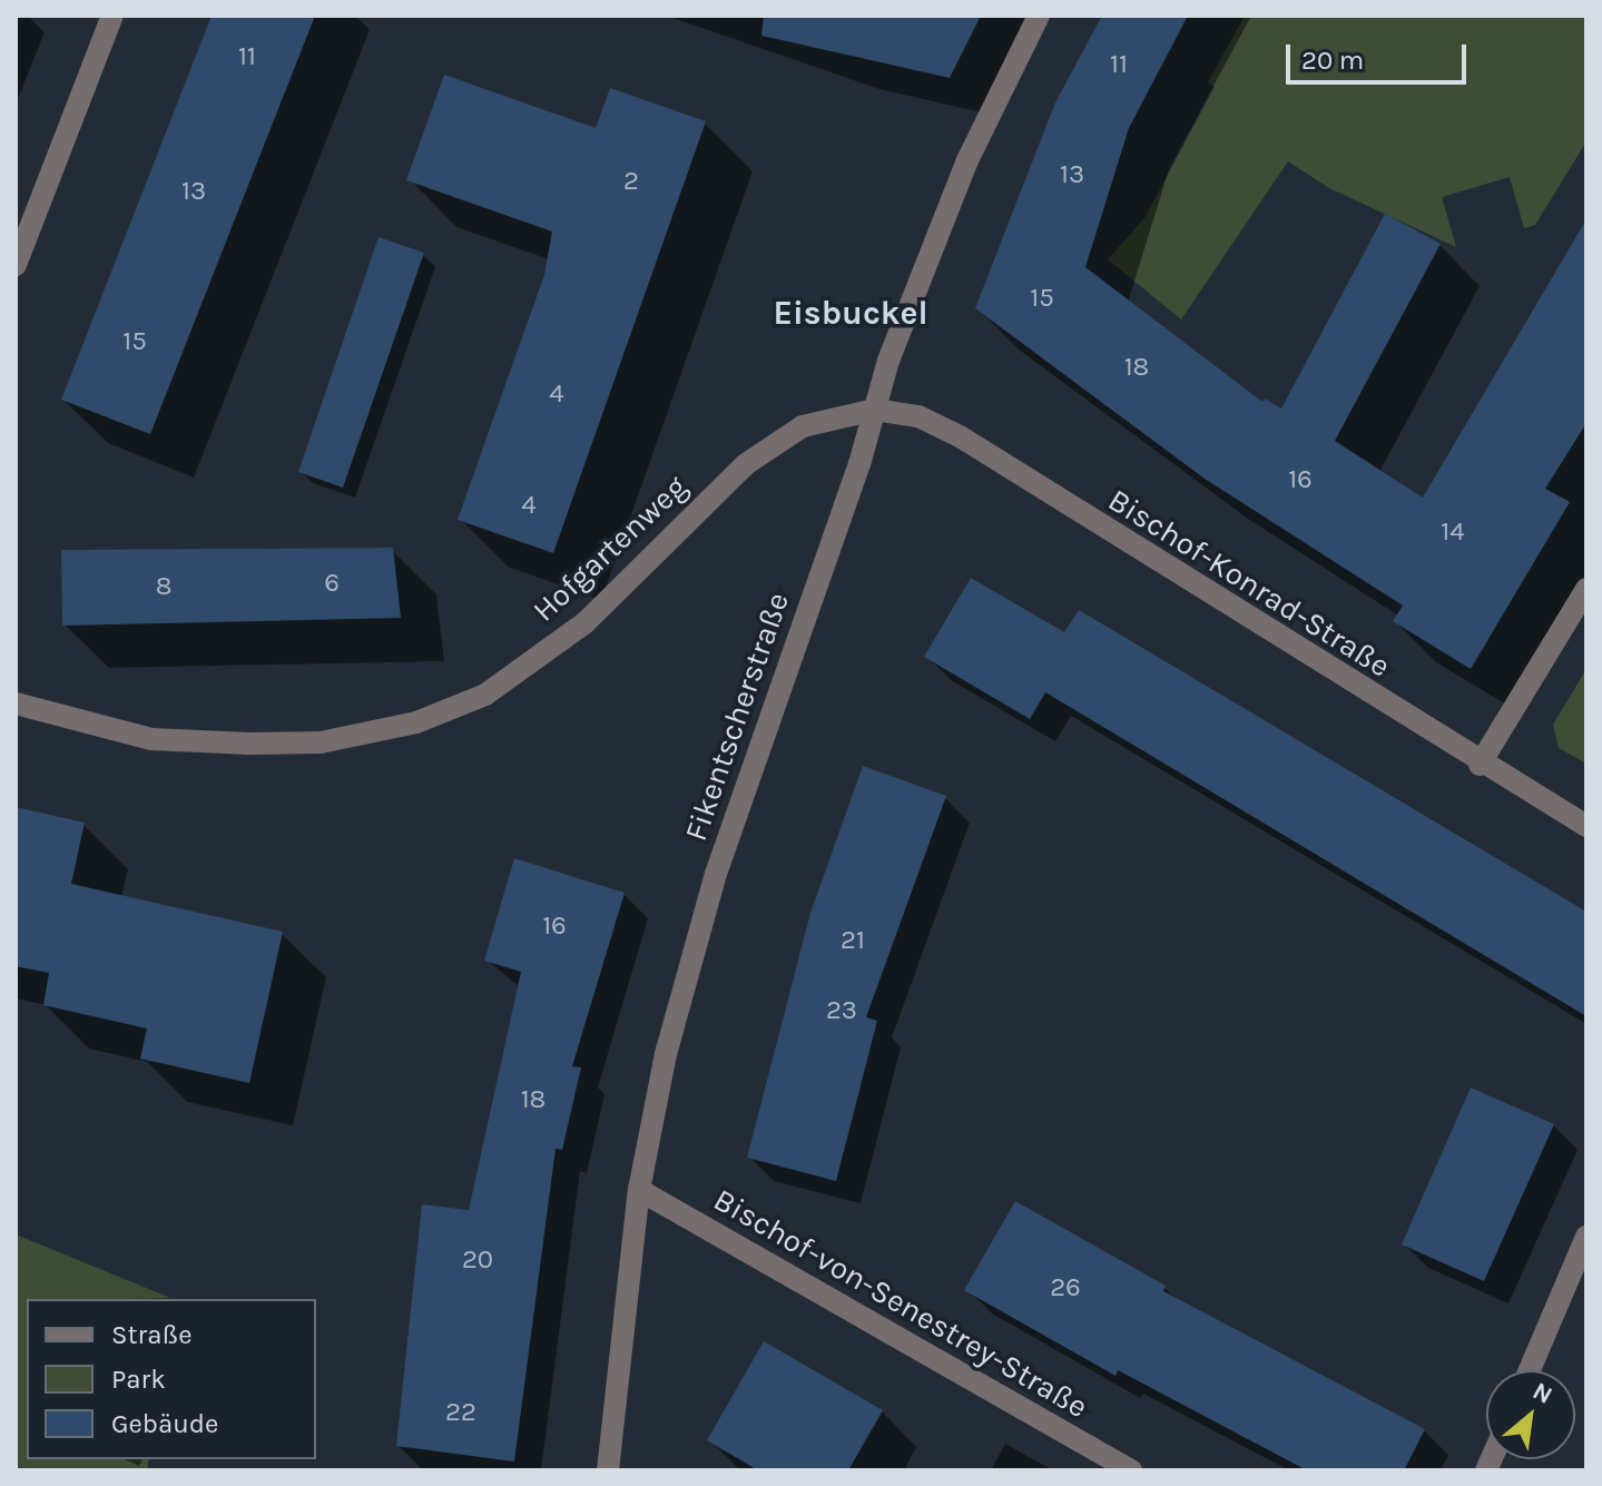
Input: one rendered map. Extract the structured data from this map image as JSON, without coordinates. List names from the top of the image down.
{
  "streets": {
    "street": [
      "Hofgartenweg",
      "Bischof-Konrad-Straße",
      "Fikentscherstraße",
      "Bischof-von-Senestrey-Straße"
    ]
  },
  "crossings": [
    ["Hofgartenweg", "Bischof-Konrad-Straße"],
    ["Hofgartenweg", "Fikentscherstraße"],
    ["Bischof-Konrad-Straße", "Fikentscherstraße"],
    ["Fikentscherstraße", "Bischof-von-Senestrey-Straße"]
  ],
  "districts": ["Eisbuckel"],
  "house_numbers": [
    "11",
    "11",
    "13",
    "2",
    "13",
    "15",
    "15",
    "18",
    "4",
    "16",
    "4",
    "14",
    "6",
    "8",
    "16",
    "21",
    "23",
    "18",
    "20",
    "26",
    "22"
  ],
  "legend": ["Straße", "Park", "Gebäude"],
  "scale_bar": "20 m",
  "north": "top right"
}
